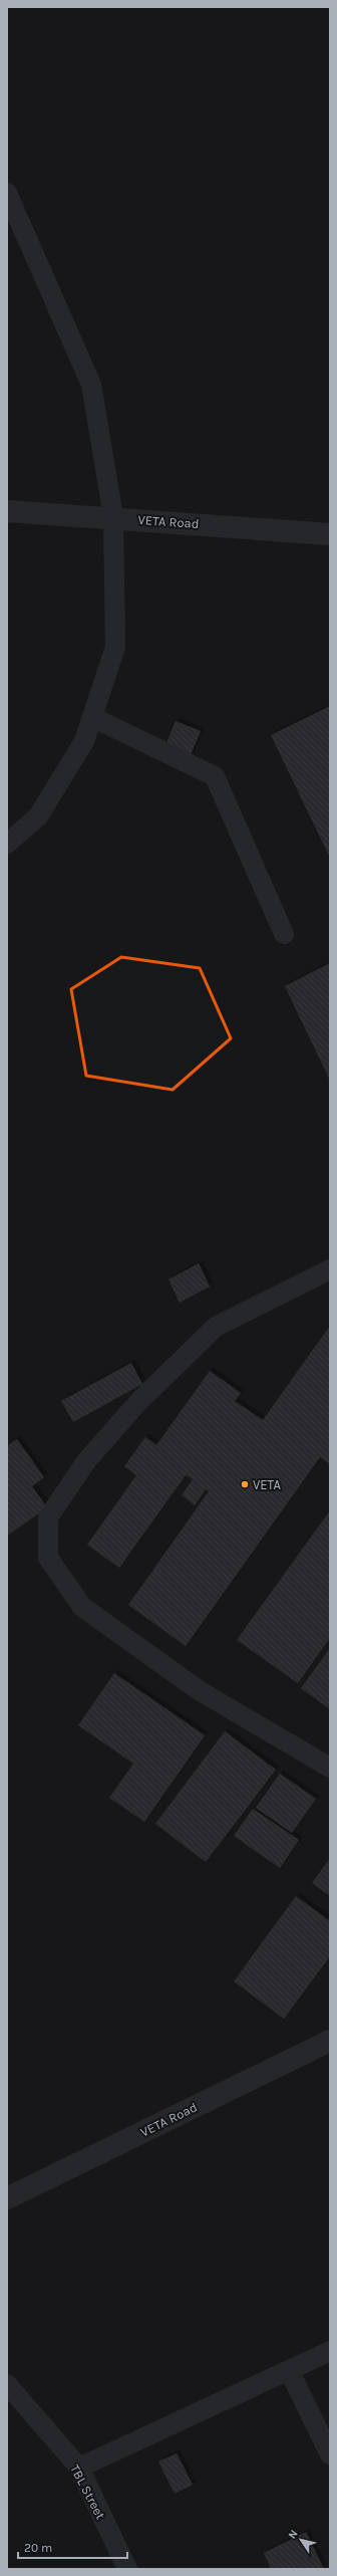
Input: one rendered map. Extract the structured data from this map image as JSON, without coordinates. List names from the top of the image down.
{
  "streets": {
    "street": ["VETA Road"],
    "lane": ["TBL Street"]
  },
  "places": ["VETA"],
  "scale_bar": "20 m",
  "north": "top left"
}
